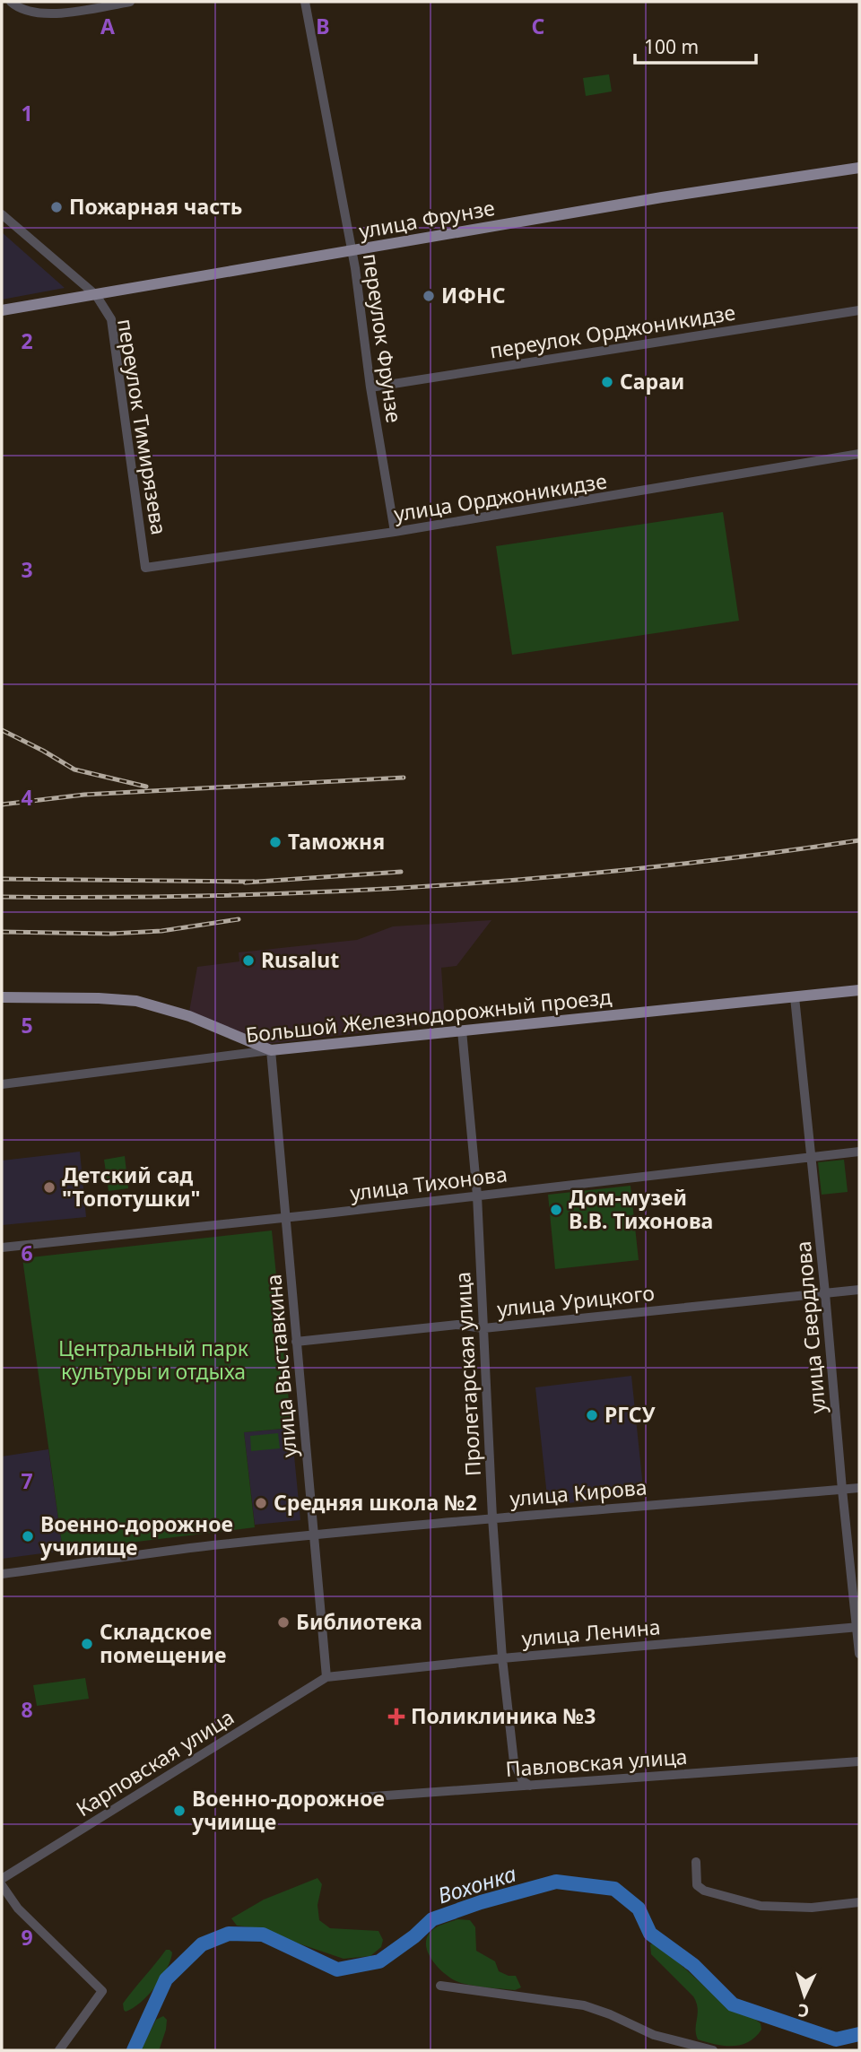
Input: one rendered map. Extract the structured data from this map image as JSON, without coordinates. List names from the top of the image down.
{
  "streets": {
    "main road": ["улица Фрунзе", "Большой Железнодорожный проезд"],
    "street": [
      "переулок Орджоникидзе",
      "переулок Фрунзе",
      "переулок Тимирязева",
      "улица Орджоникидзе",
      "улица Тихонова",
      "улица Урицкого",
      "улица Свердлова",
      "улица Выставкина",
      "Пролетарская улица",
      "улица Кирова",
      "улица Ленина",
      "Карповская улица",
      "Павловская улица"
    ]
  },
  "crossings": [
    ["улица Фрунзе", "переулок Фрунзе"],
    ["улица Фрунзе", "переулок Тимирязева"],
    ["переулок Орджоникидзе", "переулок Фрунзе"],
    ["переулок Фрунзе", "улица Орджоникидзе"],
    ["переулок Тимирязева", "улица Орджоникидзе"],
    ["Большой Железнодорожный проезд", "улица Свердлова"],
    ["Большой Железнодорожный проезд", "улица Выставкина"],
    ["Большой Железнодорожный проезд", "Пролетарская улица"],
    ["улица Тихонова", "улица Свердлова"],
    ["улица Тихонова", "улица Выставкина"],
    ["улица Тихонова", "Пролетарская улица"],
    ["улица Урицкого", "улица Свердлова"],
    ["улица Урицкого", "улица Выставкина"],
    ["улица Урицкого", "Пролетарская улица"],
    ["улица Свердлова", "улица Кирова"],
    ["улица Свердлова", "улица Ленина"],
    ["улица Выставкина", "улица Кирова"],
    ["улица Выставкина", "улица Ленина"],
    ["улица Выставкина", "Карповская улица"],
    ["Пролетарская улица", "улица Кирова"],
    ["Пролетарская улица", "улица Ленина"],
    ["Пролетарская улица", "Павловская улица"],
    ["улица Ленина", "Карповская улица"]
  ],
  "water": ["Вохонка"],
  "parks": ["Центральный парк культуры и отдыха"],
  "places": {
    "other": [
      "Пожарная часть",
      "ИФНС",
      "Сараи",
      "Таможня",
      "Rusalut",
      "Детский сад \"Топотушки\"",
      "Дом-музей В.В. Тихонова",
      "РГСУ",
      "Средняя школа №2",
      "Военно-дорожное училище",
      "Библиотека",
      "Складское помещение",
      "Военно-дорожное учиище"
    ],
    "health": ["Поликлиника №3"]
  },
  "scale_bar": "100 m",
  "north": "bottom",
  "grid": {
    "columns": ["A", "B", "C"],
    "rows": [
      "1",
      "2",
      "3",
      "4",
      "5",
      "6",
      "7",
      "8",
      "9"
    ]
  }
}
